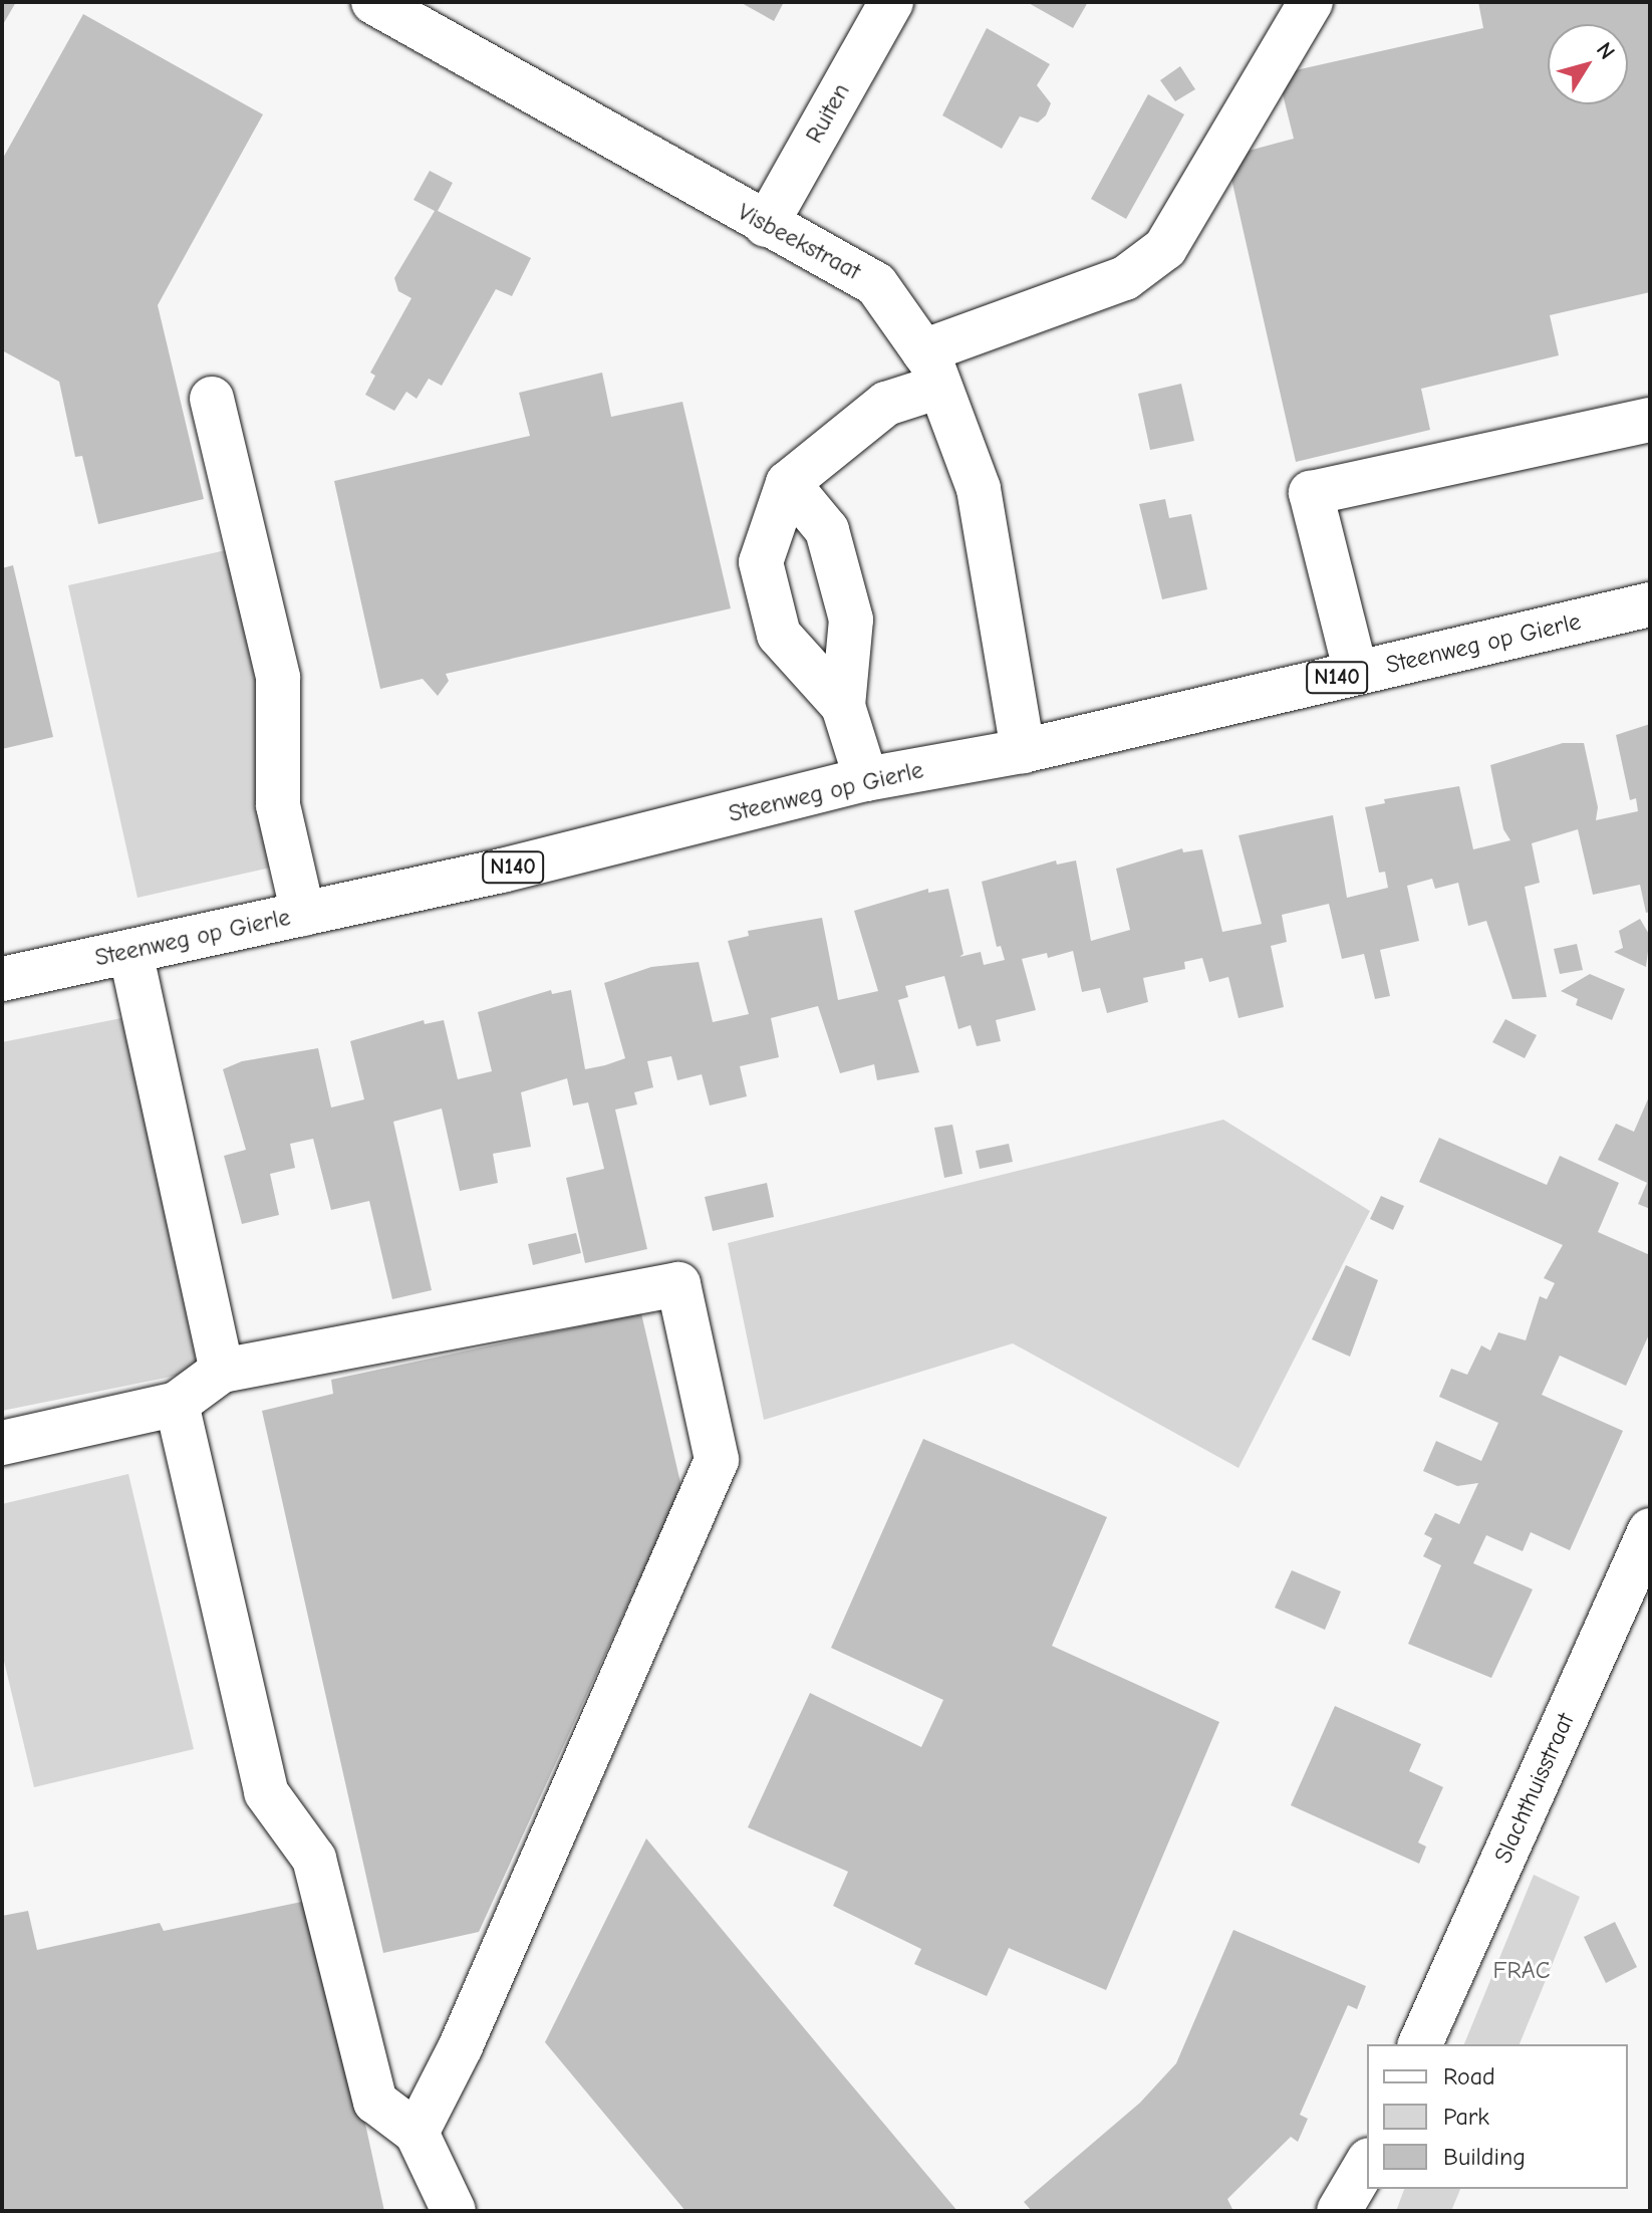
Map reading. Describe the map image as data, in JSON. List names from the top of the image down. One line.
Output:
{"streets":{"street":["Ruiten","Visbeekstraat","Steenweg op Gierle","N140","Slachthuisstraat"]},"crossings":[["Ruiten","Visbeekstraat"],["Visbeekstraat","Steenweg op Gierle"]],"parks":["FRAC"],"legend":["Road","Park","Building"],"north":"top right"}
